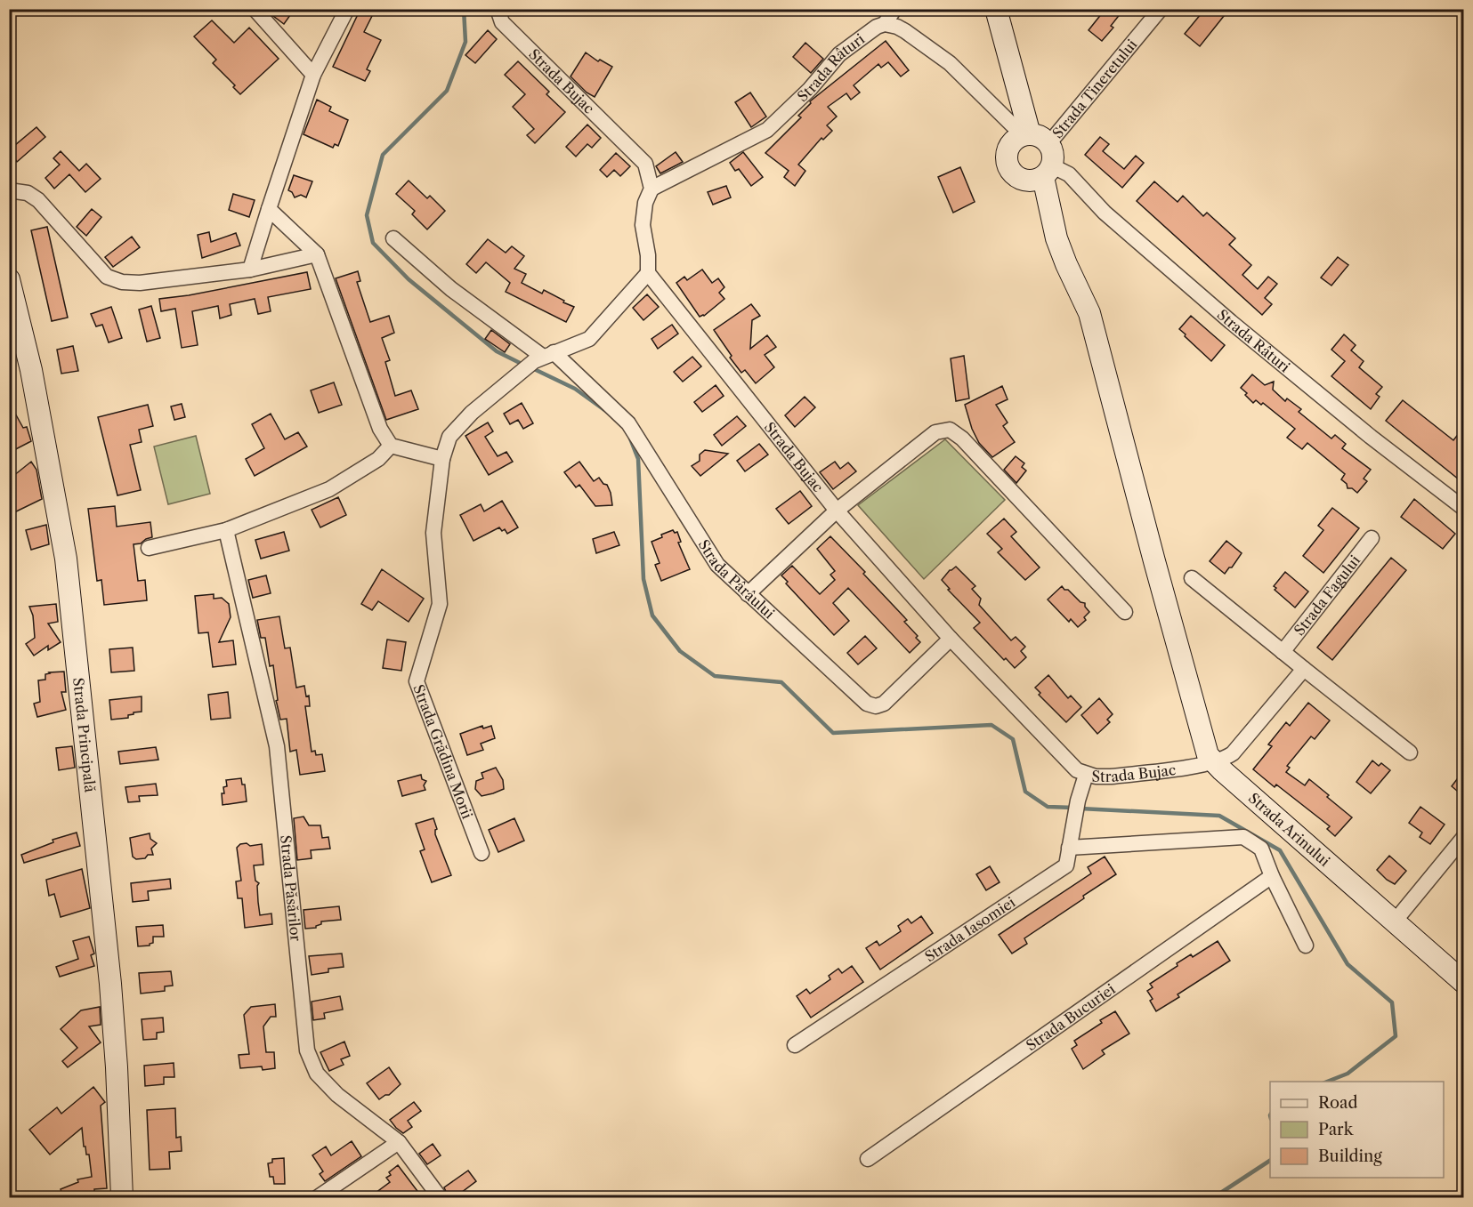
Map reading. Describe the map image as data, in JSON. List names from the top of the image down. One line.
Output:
{"streets":{"street":["Strada Râturi","Strada Bujac","Strada Tineretului","Strada Pârâului","Strada Fagului","Strada Principală","Strada Grădina Morii","Strada Arinului","Strada Păsărilor","Strada Iasomiei","Strada Bucuriei"]},"crossings":[["Strada Râturi","Strada Bujac"],["Strada Râturi","Strada Tineretului"],["Strada Bujac","Strada Pârâului"],["Strada Bujac","Strada Grădina Morii"],["Strada Bujac","Strada Arinului"],["Strada Bujac","Strada Iasomiei"],["Strada Pârâului","Strada Grădina Morii"]],"legend":["Road","Park","Building"]}
